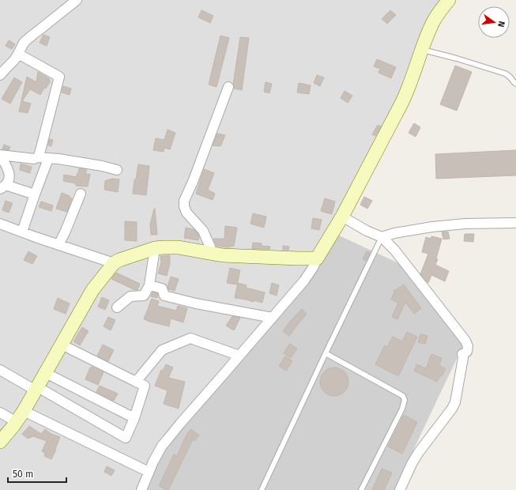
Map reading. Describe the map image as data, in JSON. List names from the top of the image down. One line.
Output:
{"scale_bar":"50 m","north":"right"}
